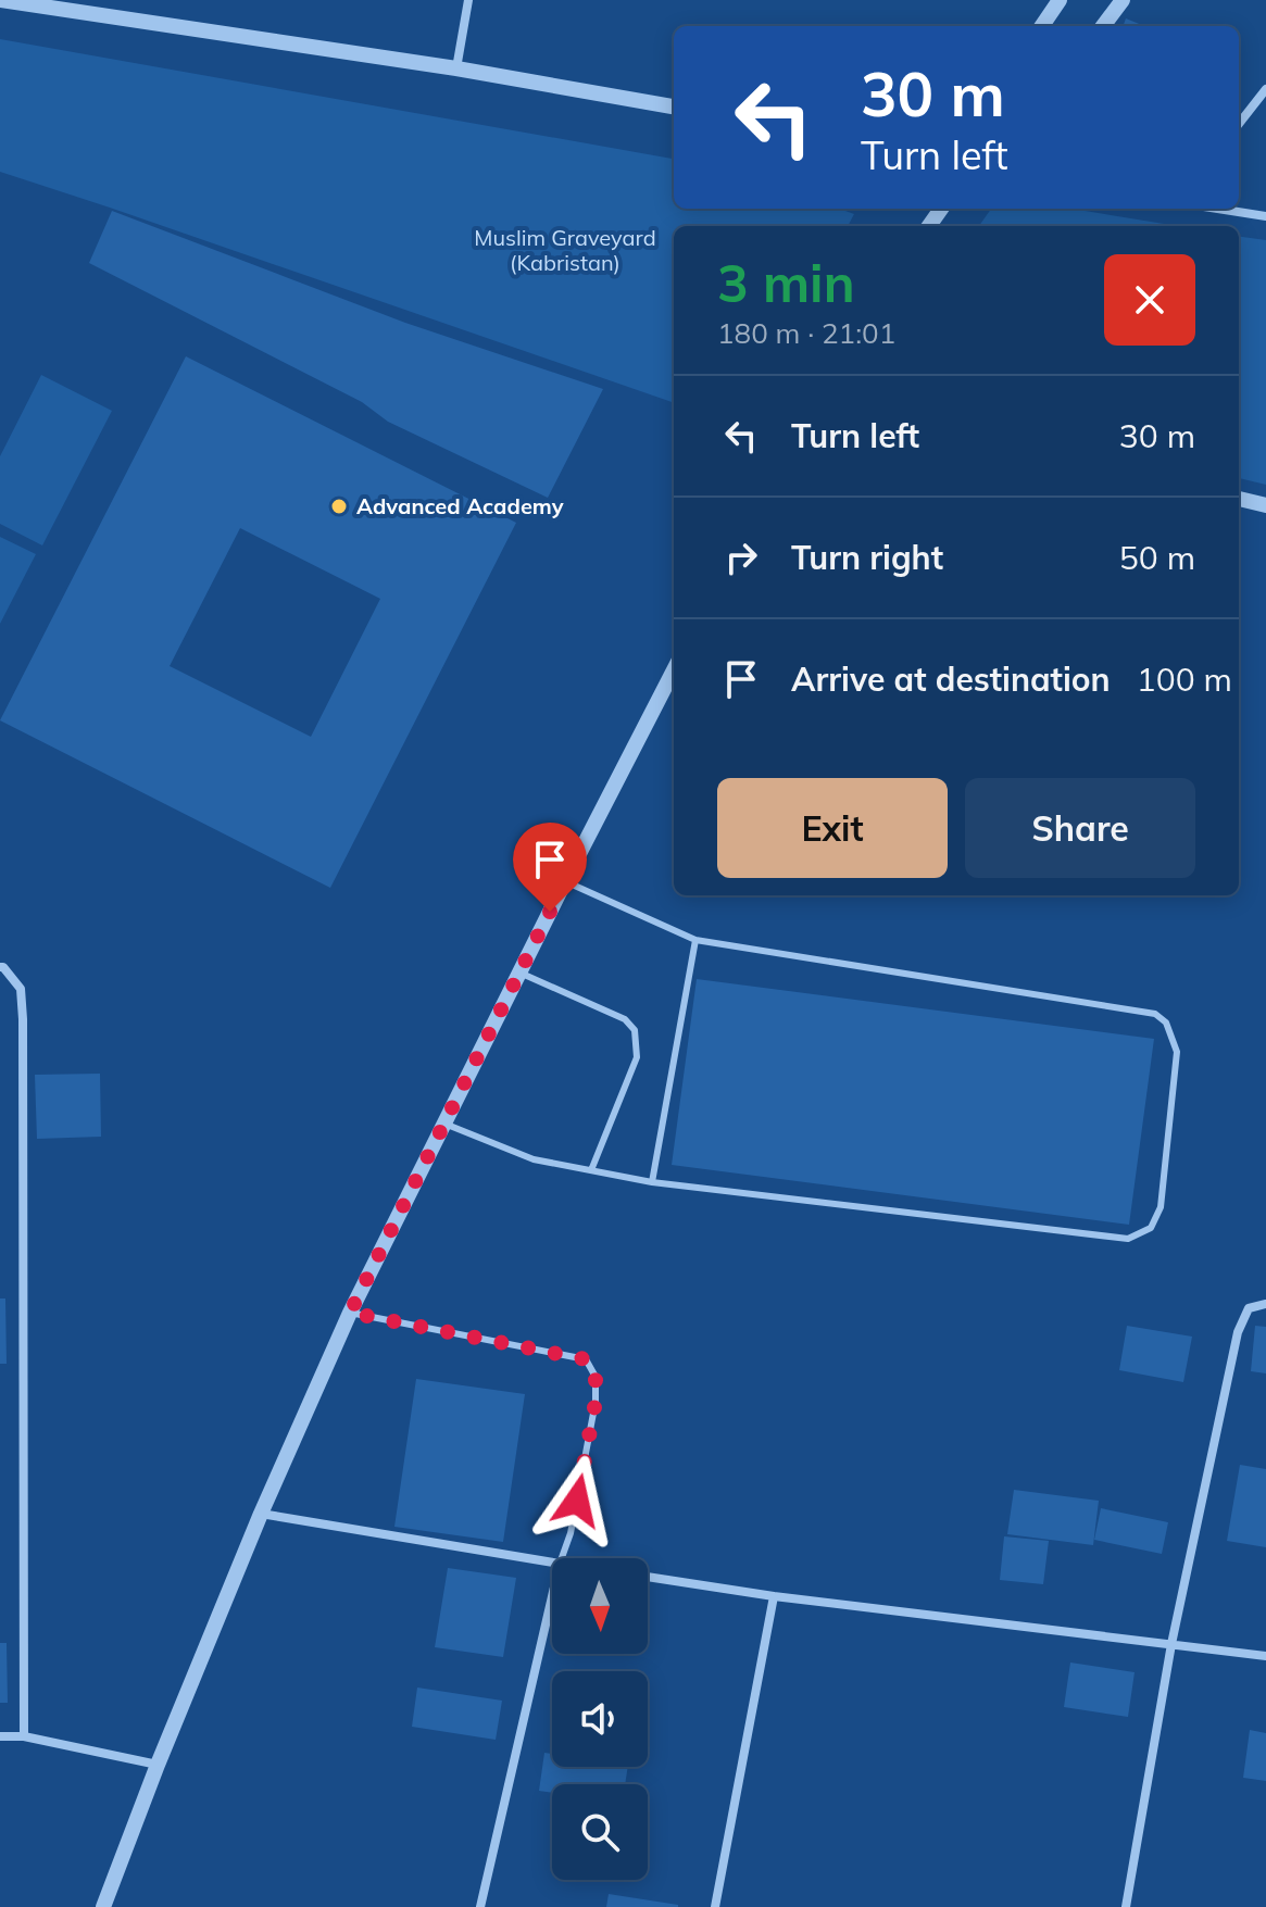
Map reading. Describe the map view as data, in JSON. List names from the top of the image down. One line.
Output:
{"parks":["Muslim Graveyard (Kabristan)"],"places":["Advanced Academy"],"north":"bottom","page":{"turn":["30 m","Turn left"],"heading":["3 min","180 m · 21:01"],"list":[{"name":"Turn left","value":"30 m"},{"name":"Turn right","value":"50 m"},{"name":"Arrive at destination","value":"100 m"}],"buttons":["Exit","Share"]}}
